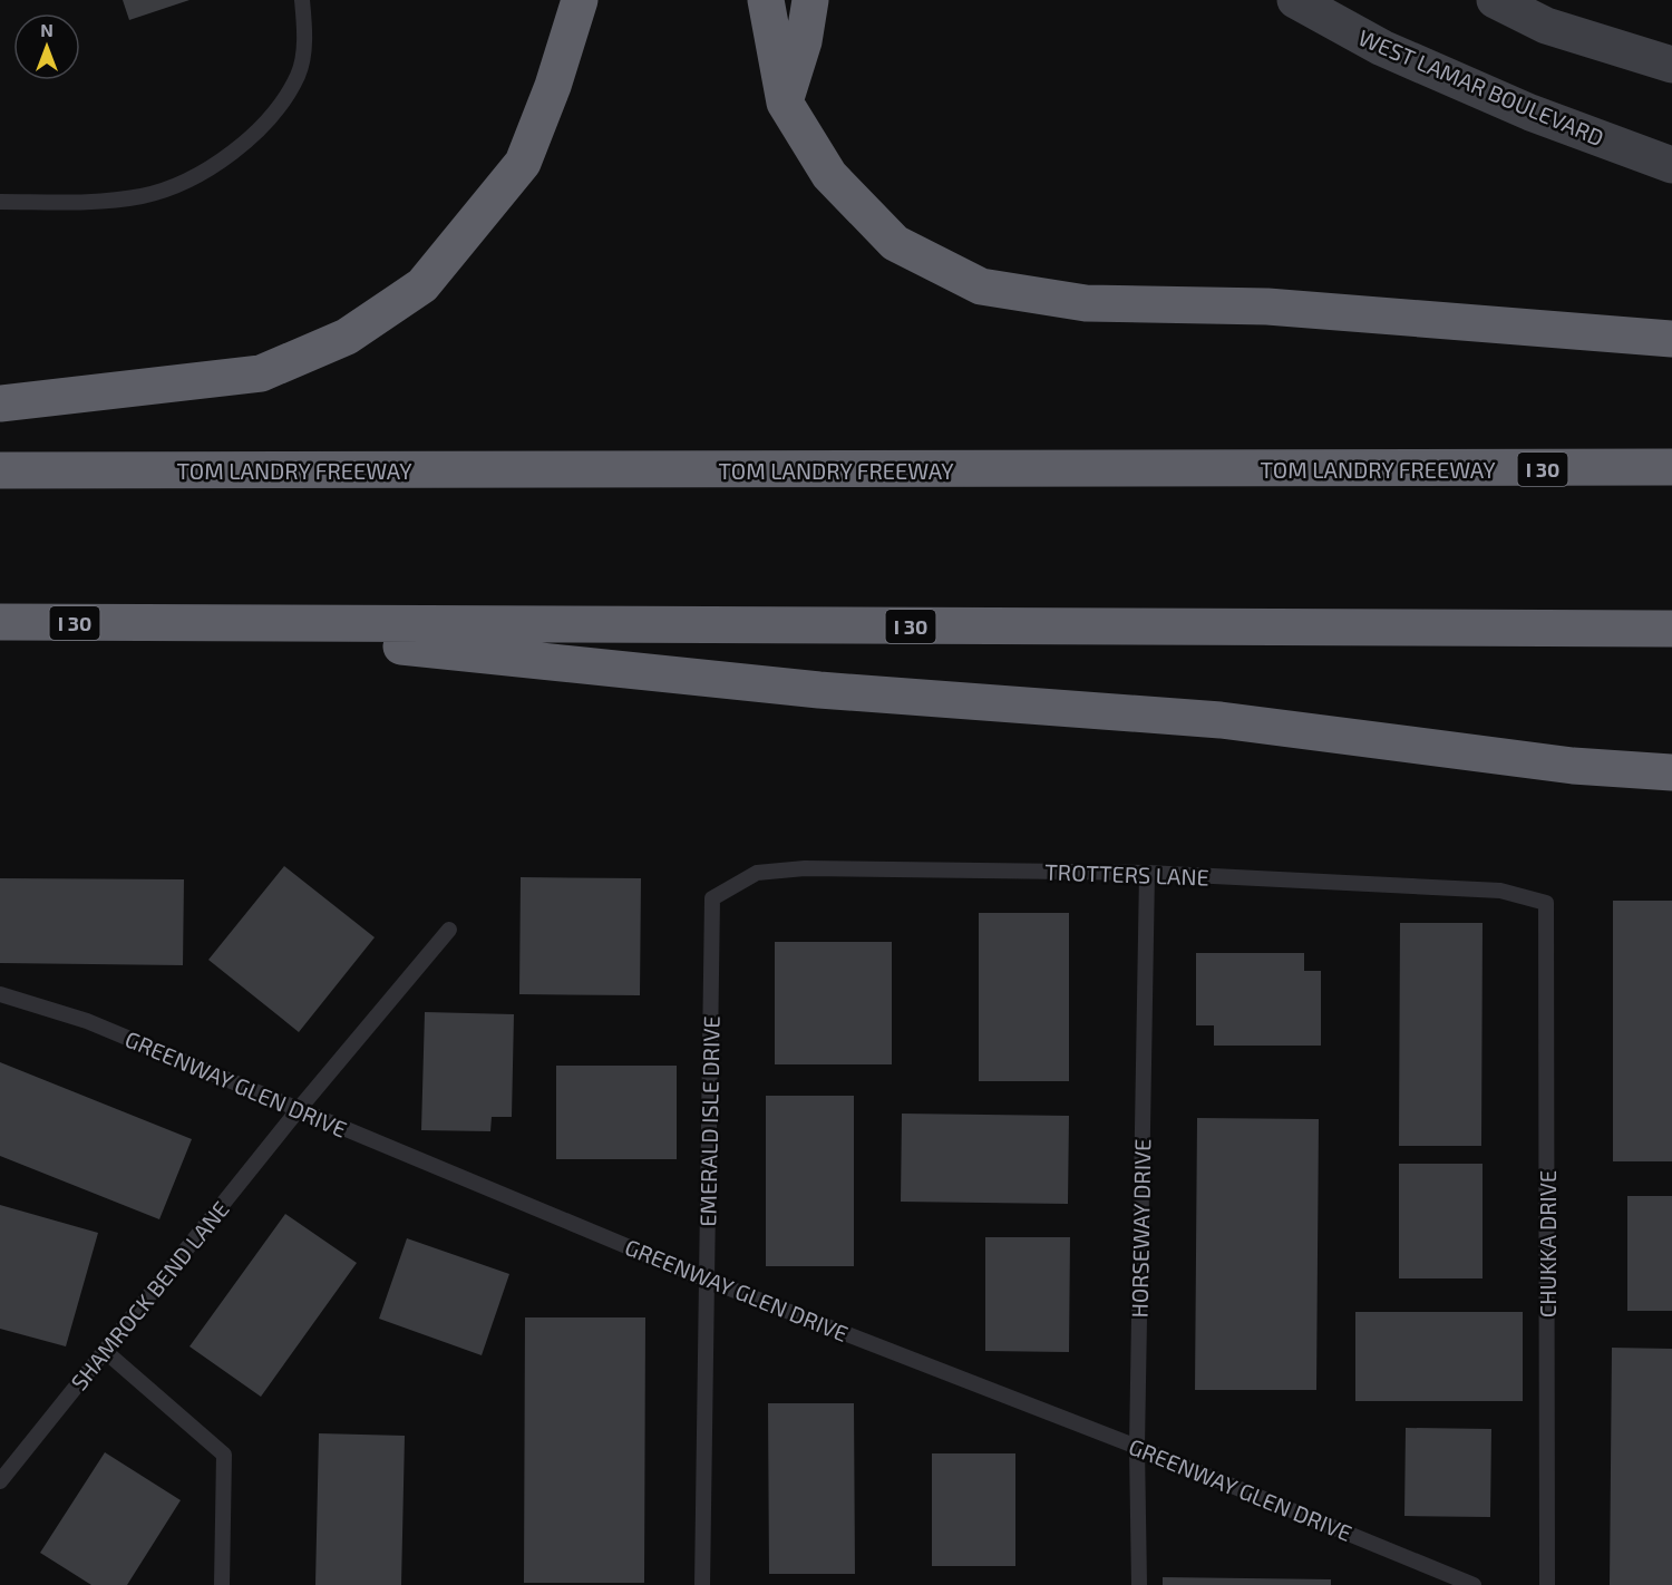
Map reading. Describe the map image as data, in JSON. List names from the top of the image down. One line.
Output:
{"streets":{"highway":["TOM LANDRY FREEWAY","I 30"],"main road":["WEST LAMAR BOULEVARD"],"lane":["TROTTERS LANE","GREENWAY GLEN DRIVE","EMERALD ISLE DRIVE","HORSEWAY DRIVE","CHUKKA DRIVE","SHAMROCK BEND LANE"]},"crossings":[["TROTTERS LANE","EMERALD ISLE DRIVE"],["TROTTERS LANE","HORSEWAY DRIVE"],["TROTTERS LANE","CHUKKA DRIVE"],["GREENWAY GLEN DRIVE","EMERALD ISLE DRIVE"],["GREENWAY GLEN DRIVE","HORSEWAY DRIVE"],["GREENWAY GLEN DRIVE","SHAMROCK BEND LANE"]],"north":"top"}
